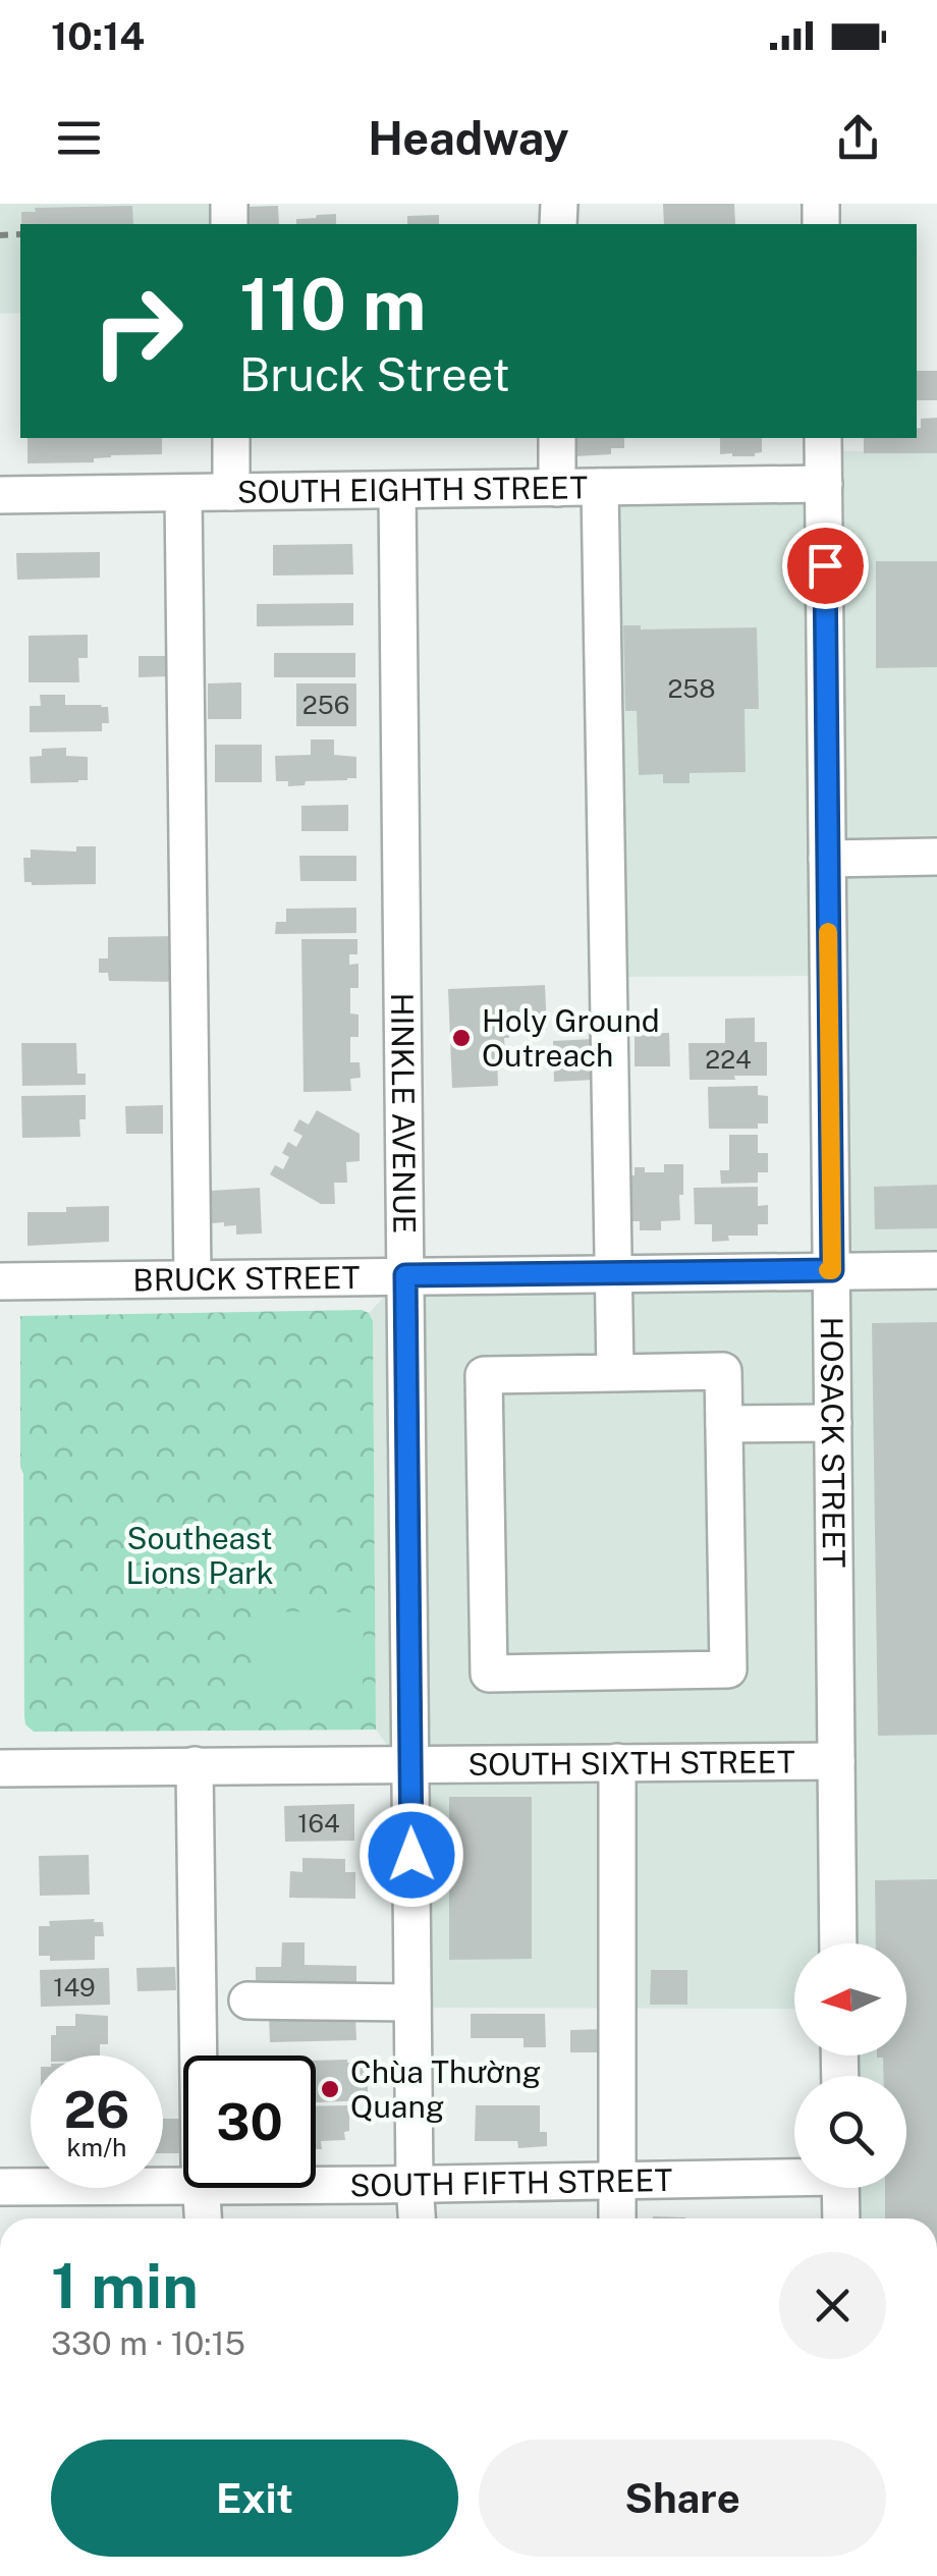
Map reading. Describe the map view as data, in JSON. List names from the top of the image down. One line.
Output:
{"streets":{"street":["SOUTH EIGHTH STREET","HINKLE AVENUE","BRUCK STREET","HOSACK STREET","SOUTH SIXTH STREET","SOUTH FIFTH STREET"]},"crossings":[["SOUTH EIGHTH STREET","HINKLE AVENUE"],["SOUTH EIGHTH STREET","HOSACK STREET"],["HINKLE AVENUE","BRUCK STREET"],["HINKLE AVENUE","SOUTH SIXTH STREET"],["HINKLE AVENUE","SOUTH FIFTH STREET"],["BRUCK STREET","HOSACK STREET"],["HOSACK STREET","SOUTH SIXTH STREET"]],"parks":["Southeast Lions Park"],"places":["Holy Ground Outreach","Chùa Thường Quang"],"house_numbers":["258","256","224","164","149"],"north":"left","page":{"status":"10:14","header":"Headway","turn":["110 m","Bruck Street"],"speed":"26 km/h","limit":"30","heading":["1 min","330 m · 10:15"],"buttons":["Exit","Share"]}}
